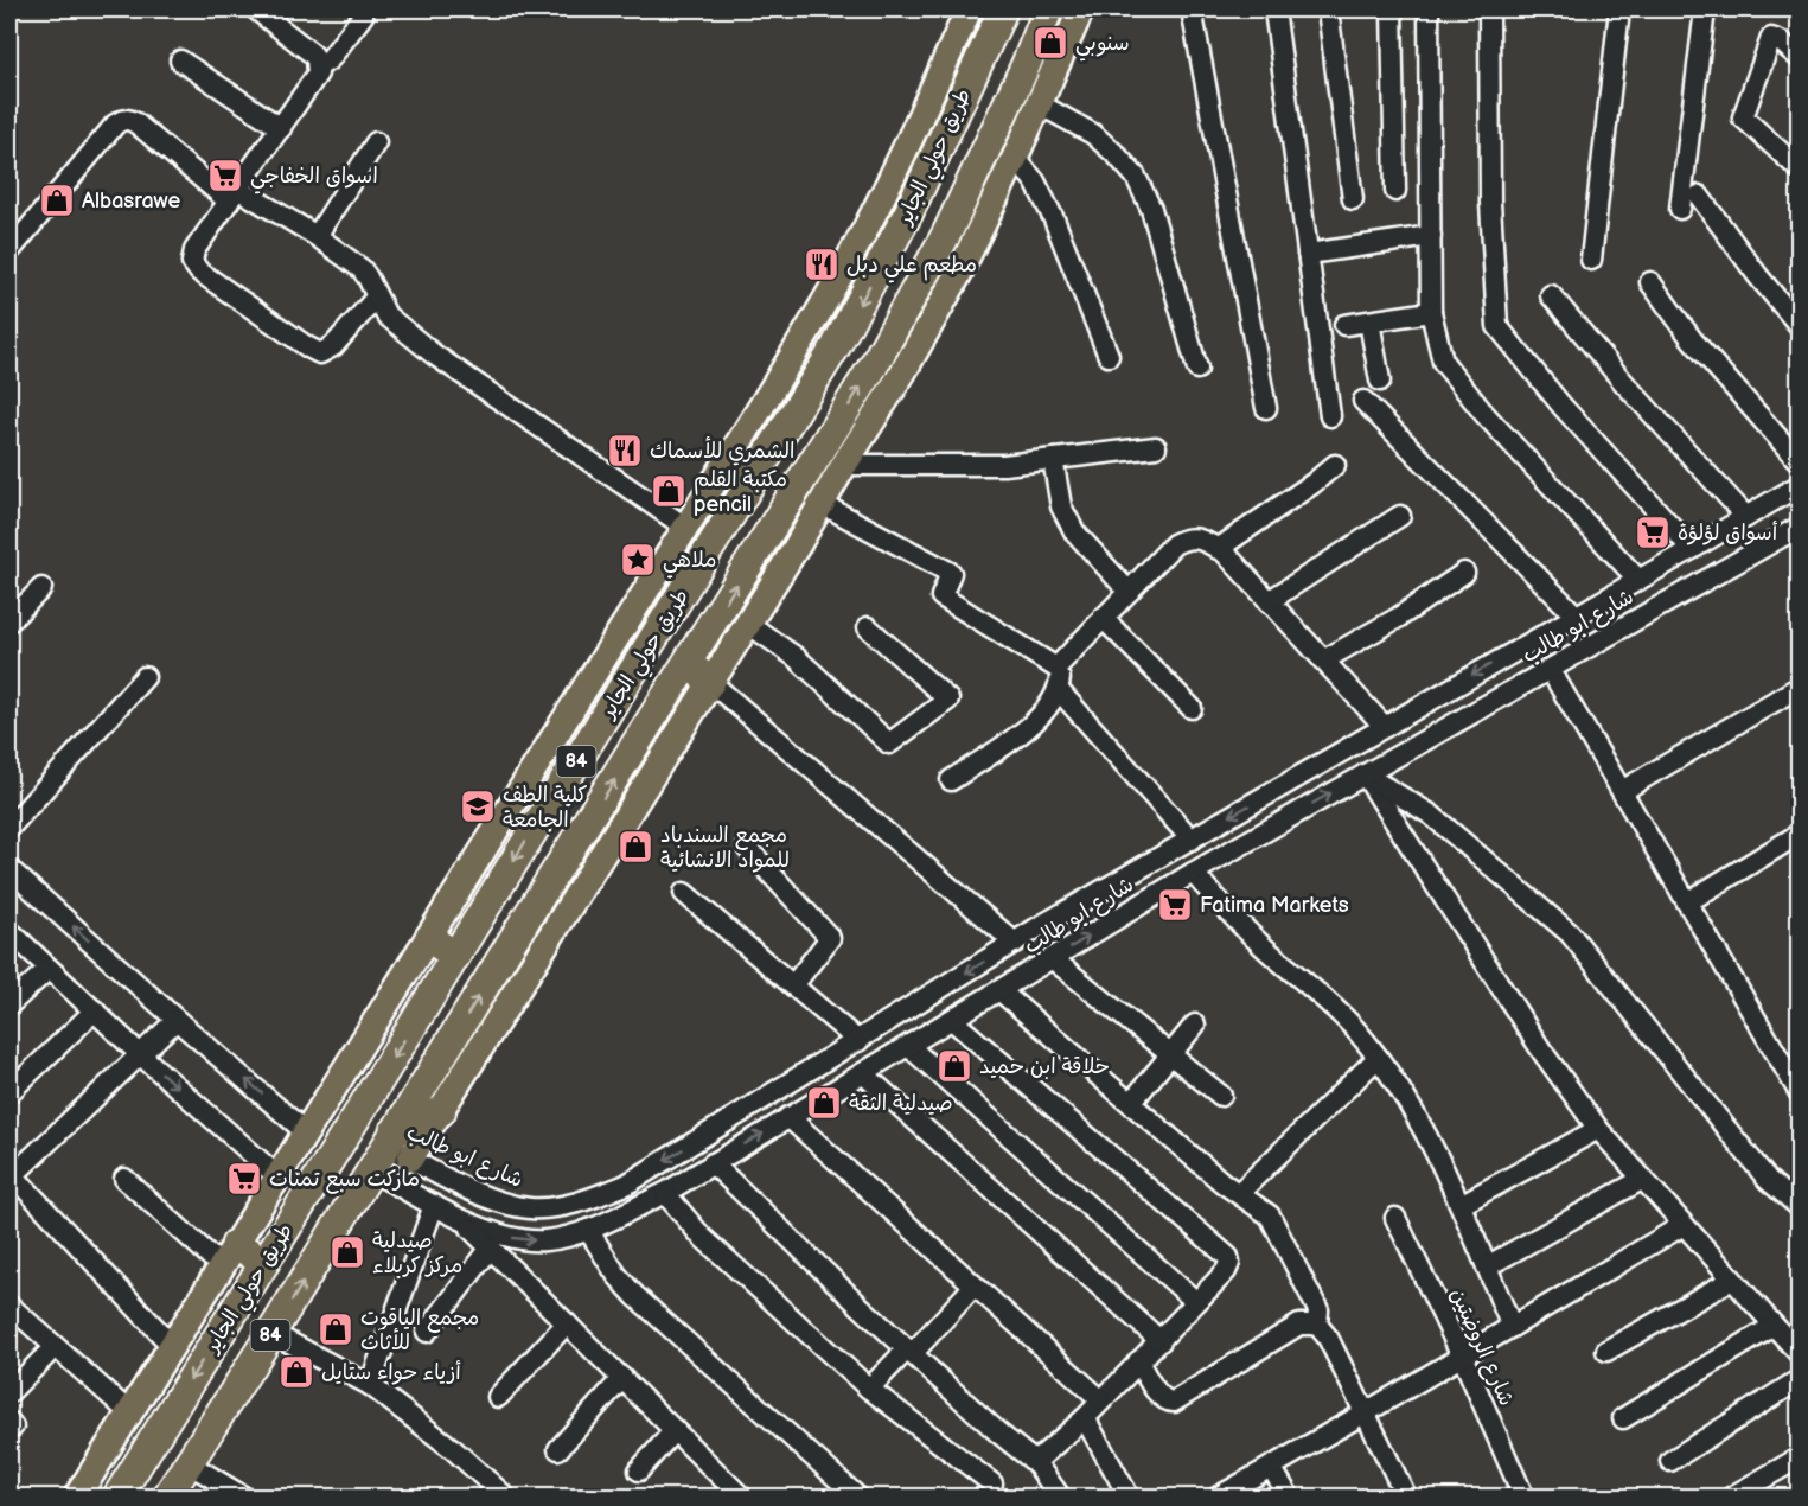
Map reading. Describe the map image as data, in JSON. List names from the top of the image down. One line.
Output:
{"streets":{"highway":["طريق حولي الجاير","84"],"street":["شارع ابو طالب","شارع الروضتين"]},"crossings":[["طريق حولي الجاير","شارع ابو طالب"]],"places":{"shop":["سنوبي","Albasrawe","مكتبة القلم pencil","مجمع السندباد للمواد الانشائية","حلاقة ابن حميد","صيدلية الثقة","صيدلية مركز كربلاء","مجمع الياقوت للأثاث","أزياء حواء ستايل"],"supermarket":["اسواق الخفاجي","أسواق لؤلؤة","Fatima Markets","ماركت سبع تمنات"],"restaurant":["مطعم علي دبل","الشمري للأسماك"],"place":["ملاهي"],"school or university":["كلية الطف الجامعة"]}}
